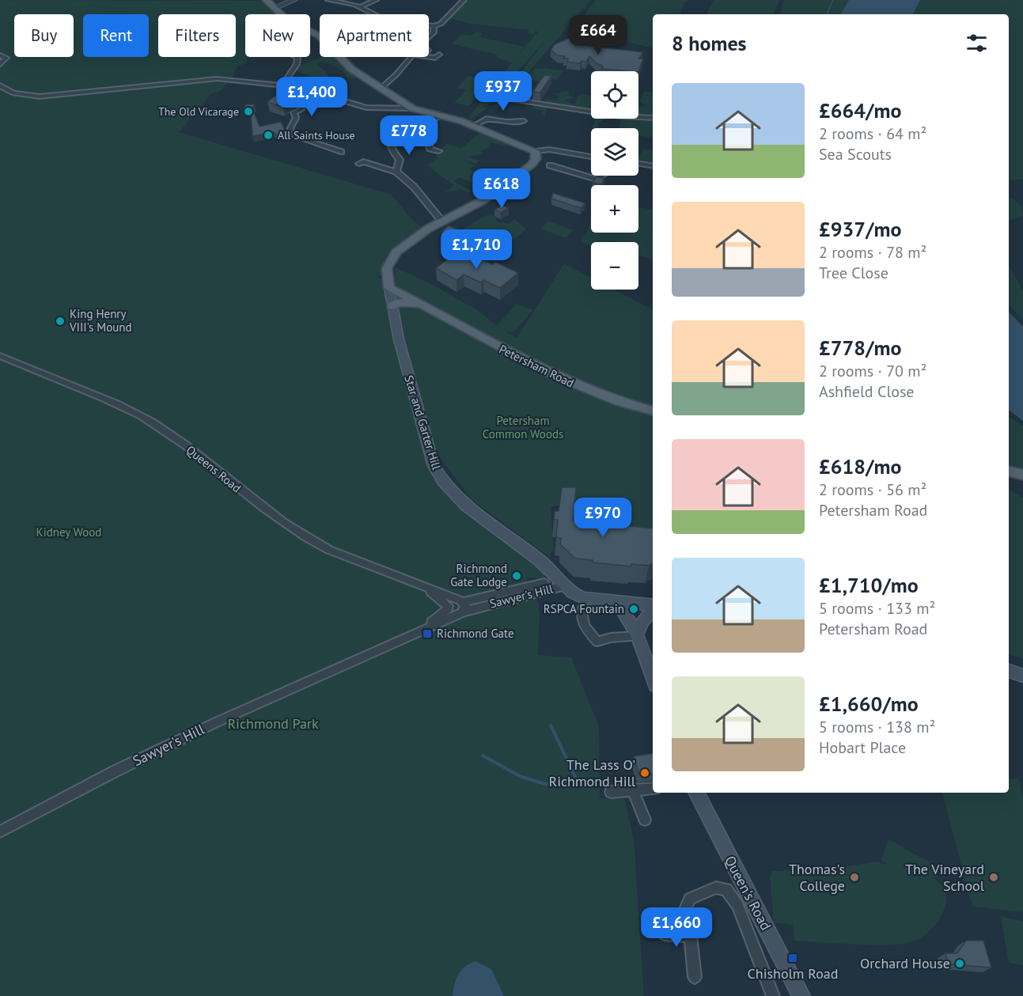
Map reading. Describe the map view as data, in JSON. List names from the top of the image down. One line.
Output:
{"streets":{"main road":["Petersham Road","Star and Garter Hill","Queen's Road"],"street":["Queens Road","Sawyer's Hill"]},"crossings":[["Petersham Road","Star and Garter Hill"],["Star and Garter Hill","Sawyer's Hill"],["Queens Road","Sawyer's Hill"]],"parks":["Petersham Common Woods","Kidney Wood","Richmond Park"],"places":{"other":["The Old Vicarage","All Saints House","King Henry VIII's Mound","Richmond Gate Lodge","RSPCA Fountain","The Lass O' Richmond Hill","Thomas's College","The Vineyard School","Orchard House"],"transit":["Richmond Gate","Chisholm Road"]},"page":{"chip":["Buy","Rent","Filters","New","Apartment"],"heading":"8 homes","price":["£664","£937","£1,400","£778","£618","£1,710","£970","£1,660"],"map_buttons":["+","−"],"list":[{"name":"£664/mo","note":"2 rooms · 64 m² · Sea Scouts"},{"name":"£937/mo","note":"2 rooms · 78 m² · Tree Close"},{"name":"£778/mo","note":"2 rooms · 70 m² · Ashfield Close"},{"name":"£618/mo","note":"2 rooms · 56 m² · Petersham Road"},{"name":"£1,710/mo","note":"5 rooms · 133 m² · Petersham Road"},{"name":"£1,660/mo","note":"5 rooms · 138 m² · Hobart Place"}]}}
